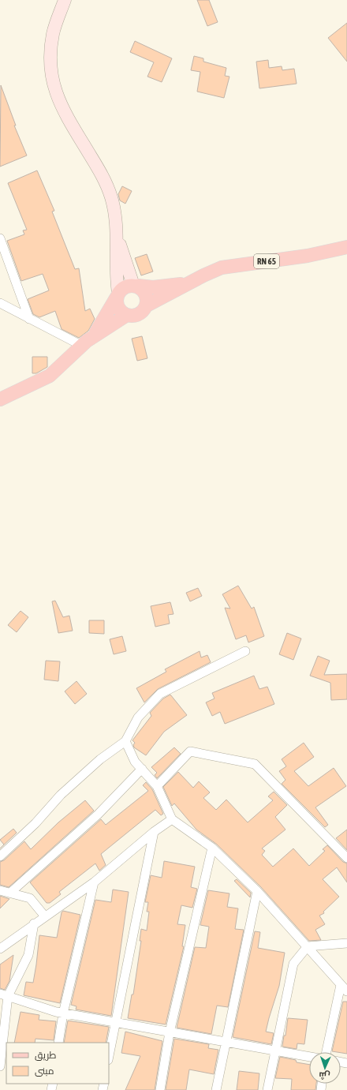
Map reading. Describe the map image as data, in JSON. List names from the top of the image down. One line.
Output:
{"streets":{"main road":["RN 65"]},"legend":["طريق","مبنى"],"north":"bottom"}
